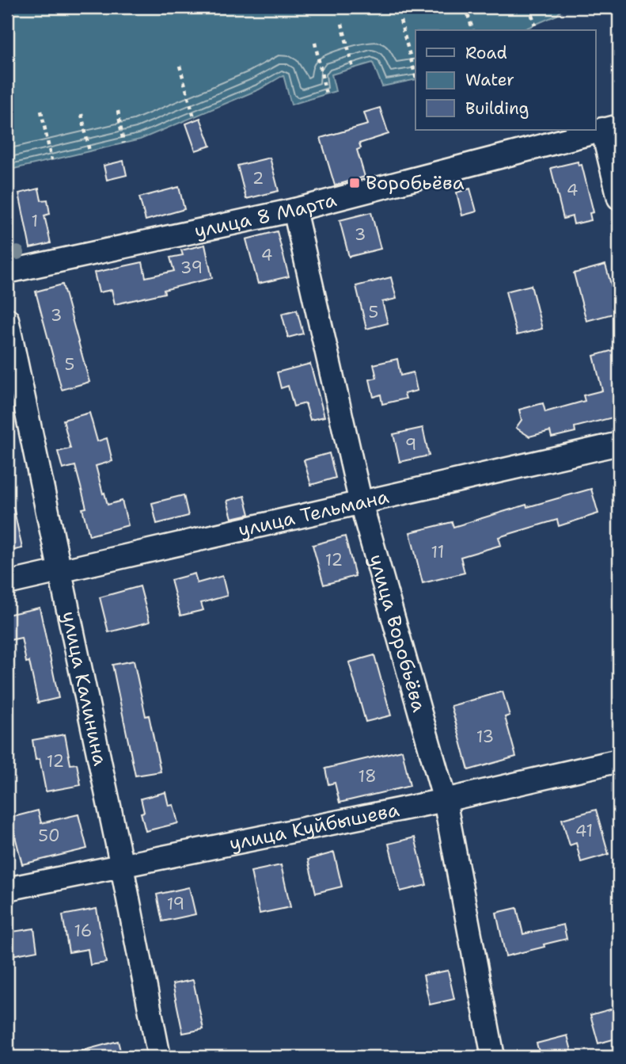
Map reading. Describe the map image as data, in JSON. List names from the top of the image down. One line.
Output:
{"streets":{"street":["улица 8 Марта","улица Тельмана","улица Воробьёва","улица Калинина","улица Куйбышева"]},"crossings":[["улица 8 Марта","улица Воробьёва"],["улица Тельмана","улица Воробьёва"],["улица Тельмана","улица Калинина"],["улица Воробьёва","улица Куйбышева"],["улица Калинина","улица Куйбышева"]],"places":{"transit":["Воробьёва"]},"house_numbers":["2","4","1","3","4","39","5","3","5","9","11","12","13","12","18","41","50","19","16"],"legend":["Road","Water","Building"]}
